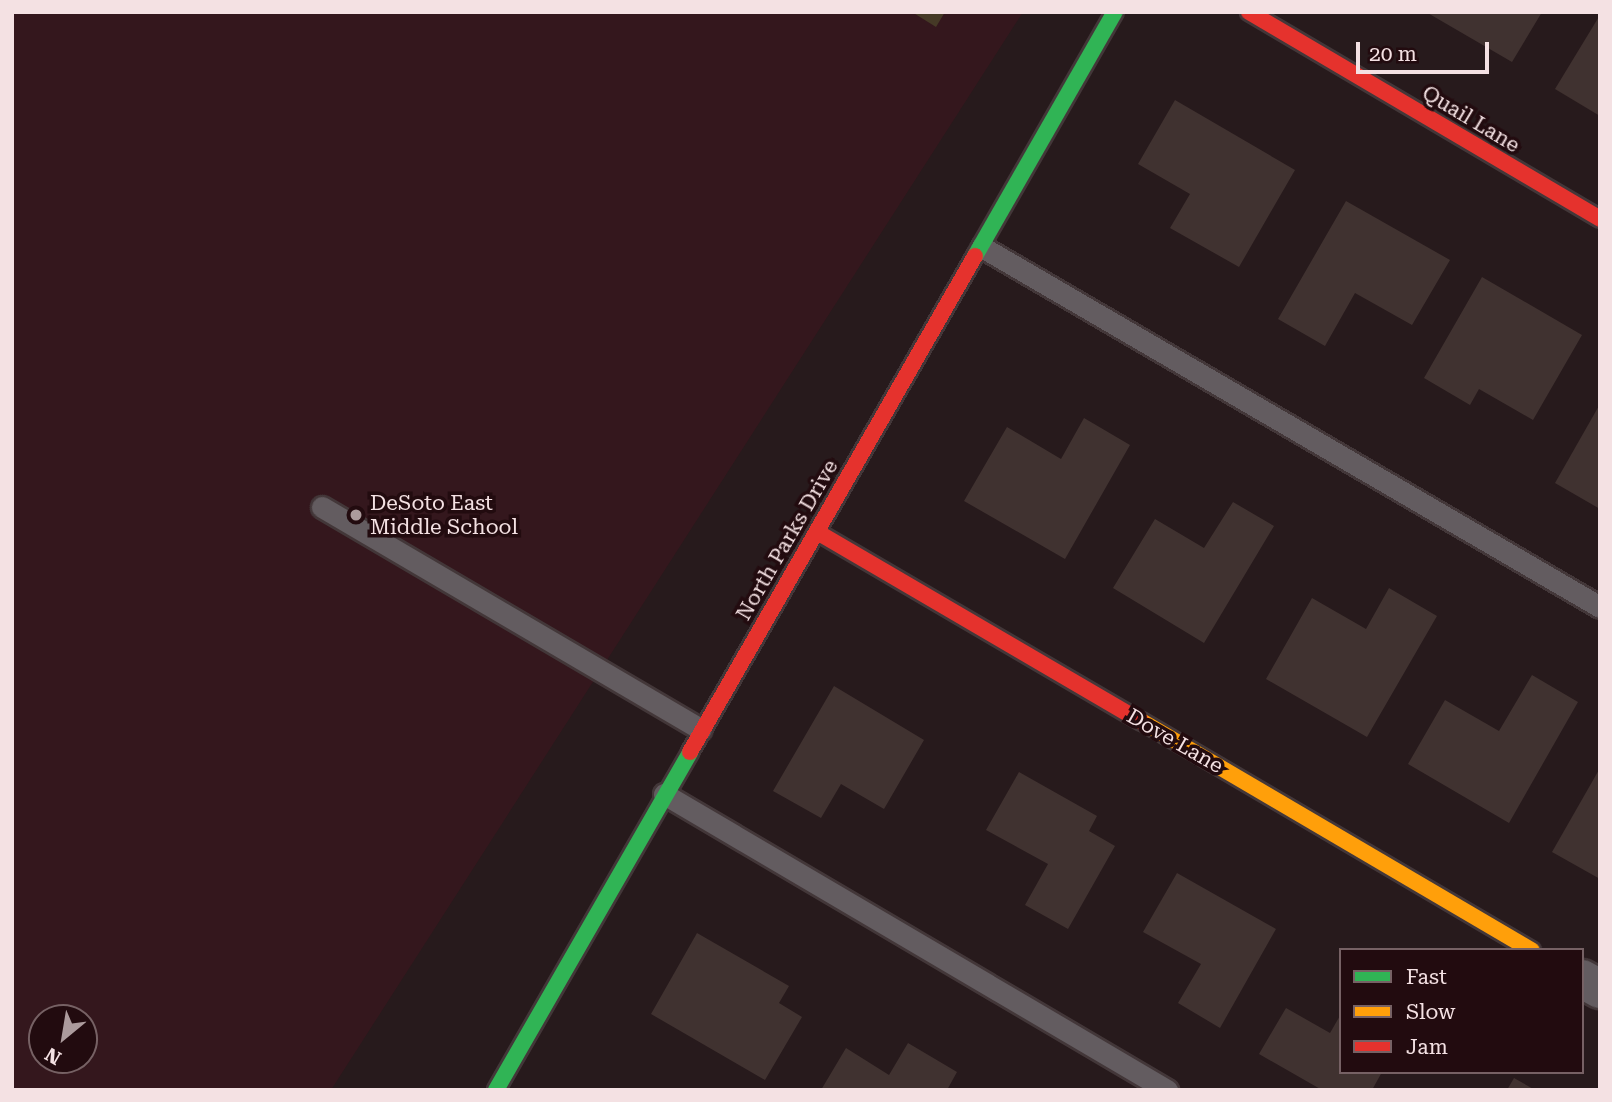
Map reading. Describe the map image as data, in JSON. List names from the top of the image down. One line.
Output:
{"streets":{"street":["Quail Lane","North Parks Drive","Dove Lane"]},"crossings":[["North Parks Drive","Dove Lane"]],"places":["DeSoto East Middle School"],"legend":["Fast","Slow","Jam"],"scale_bar":"20 m","north":"bottom left"}
